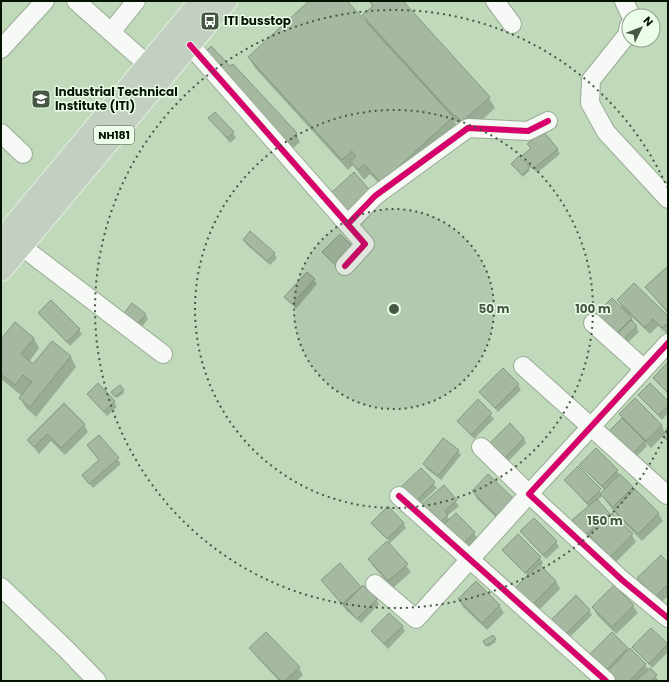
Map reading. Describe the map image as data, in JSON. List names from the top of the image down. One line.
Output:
{"streets":{"highway":["NH181"]},"places":{"bus stop":["ITI busstop"],"school or university":["Industrial Technical Institute (ITI)"]},"north":"top right","rings":["50 m","100 m","150 m"]}
